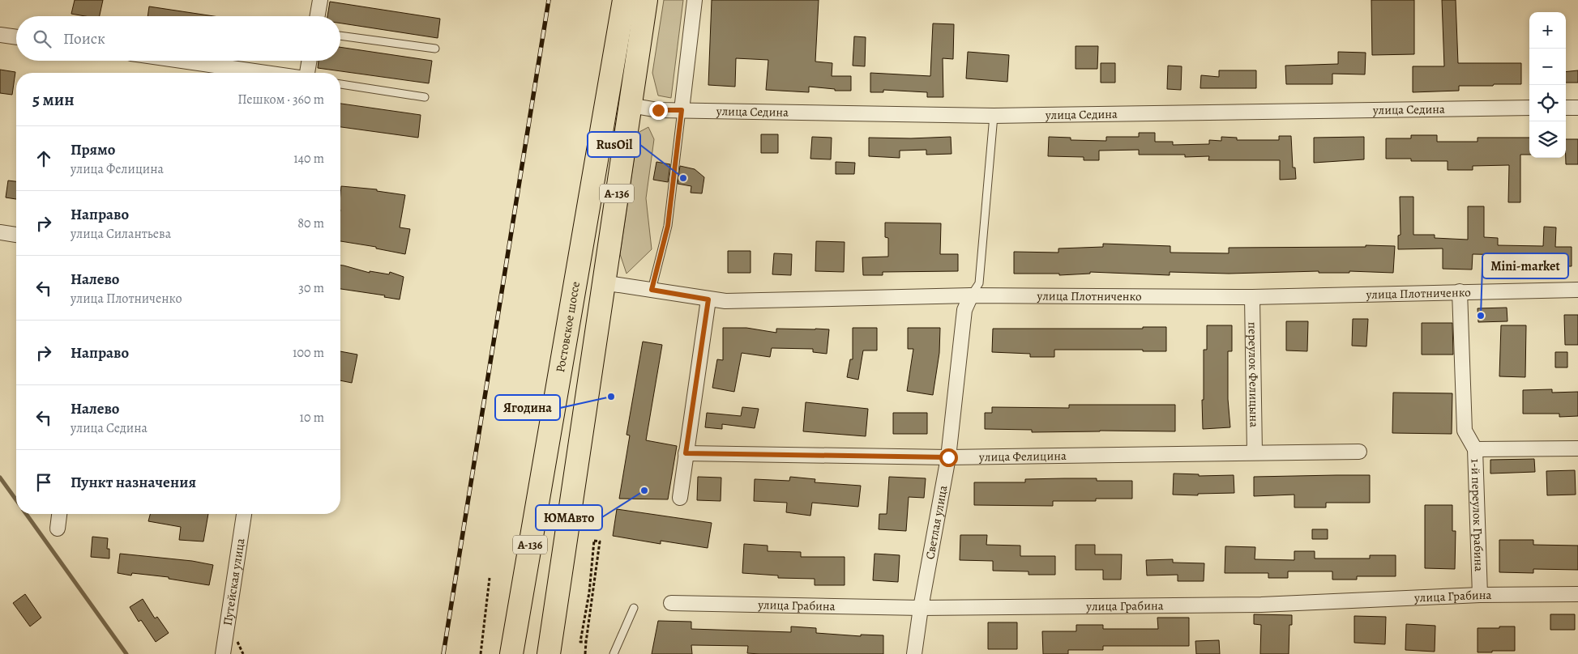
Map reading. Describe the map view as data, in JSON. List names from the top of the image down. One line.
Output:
{"streets":{"highway":["А-136","Ростовское шоссе"],"street":["улица Седина","улица Плотниченко","переулок Фелицына","улица Фелицина","1-й переулок Грабина","Светлая улица","Путейская улица","улица Грабина"]},"crossings":[["улица Седина","А-136"],["А-136","улица Плотниченко"],["улица Плотниченко","переулок Фелицына"],["улица Плотниченко","1-й переулок Грабина"],["улица Плотниченко","Светлая улица"],["переулок Фелицына","улица Фелицина"],["улица Фелицина","Светлая улица"],["1-й переулок Грабина","улица Грабина"],["Светлая улица","улица Грабина"]],"places":["RusOil","Mini-market","Ягодина","ЮМАвто"],"page":{"map_buttons":["+","−"],"search":"Поиск","heading":["5 мин","Пешком · 360 m"],"list":[["Прямо","улица Фелицина","140 m"],["Направо","улица Силантьева","80 m"],["Налево","улица Плотниченко","30 m"],["Направо","100 m"],["Налево","улица Седина","10 m"],"Пункт назначения"]}}
